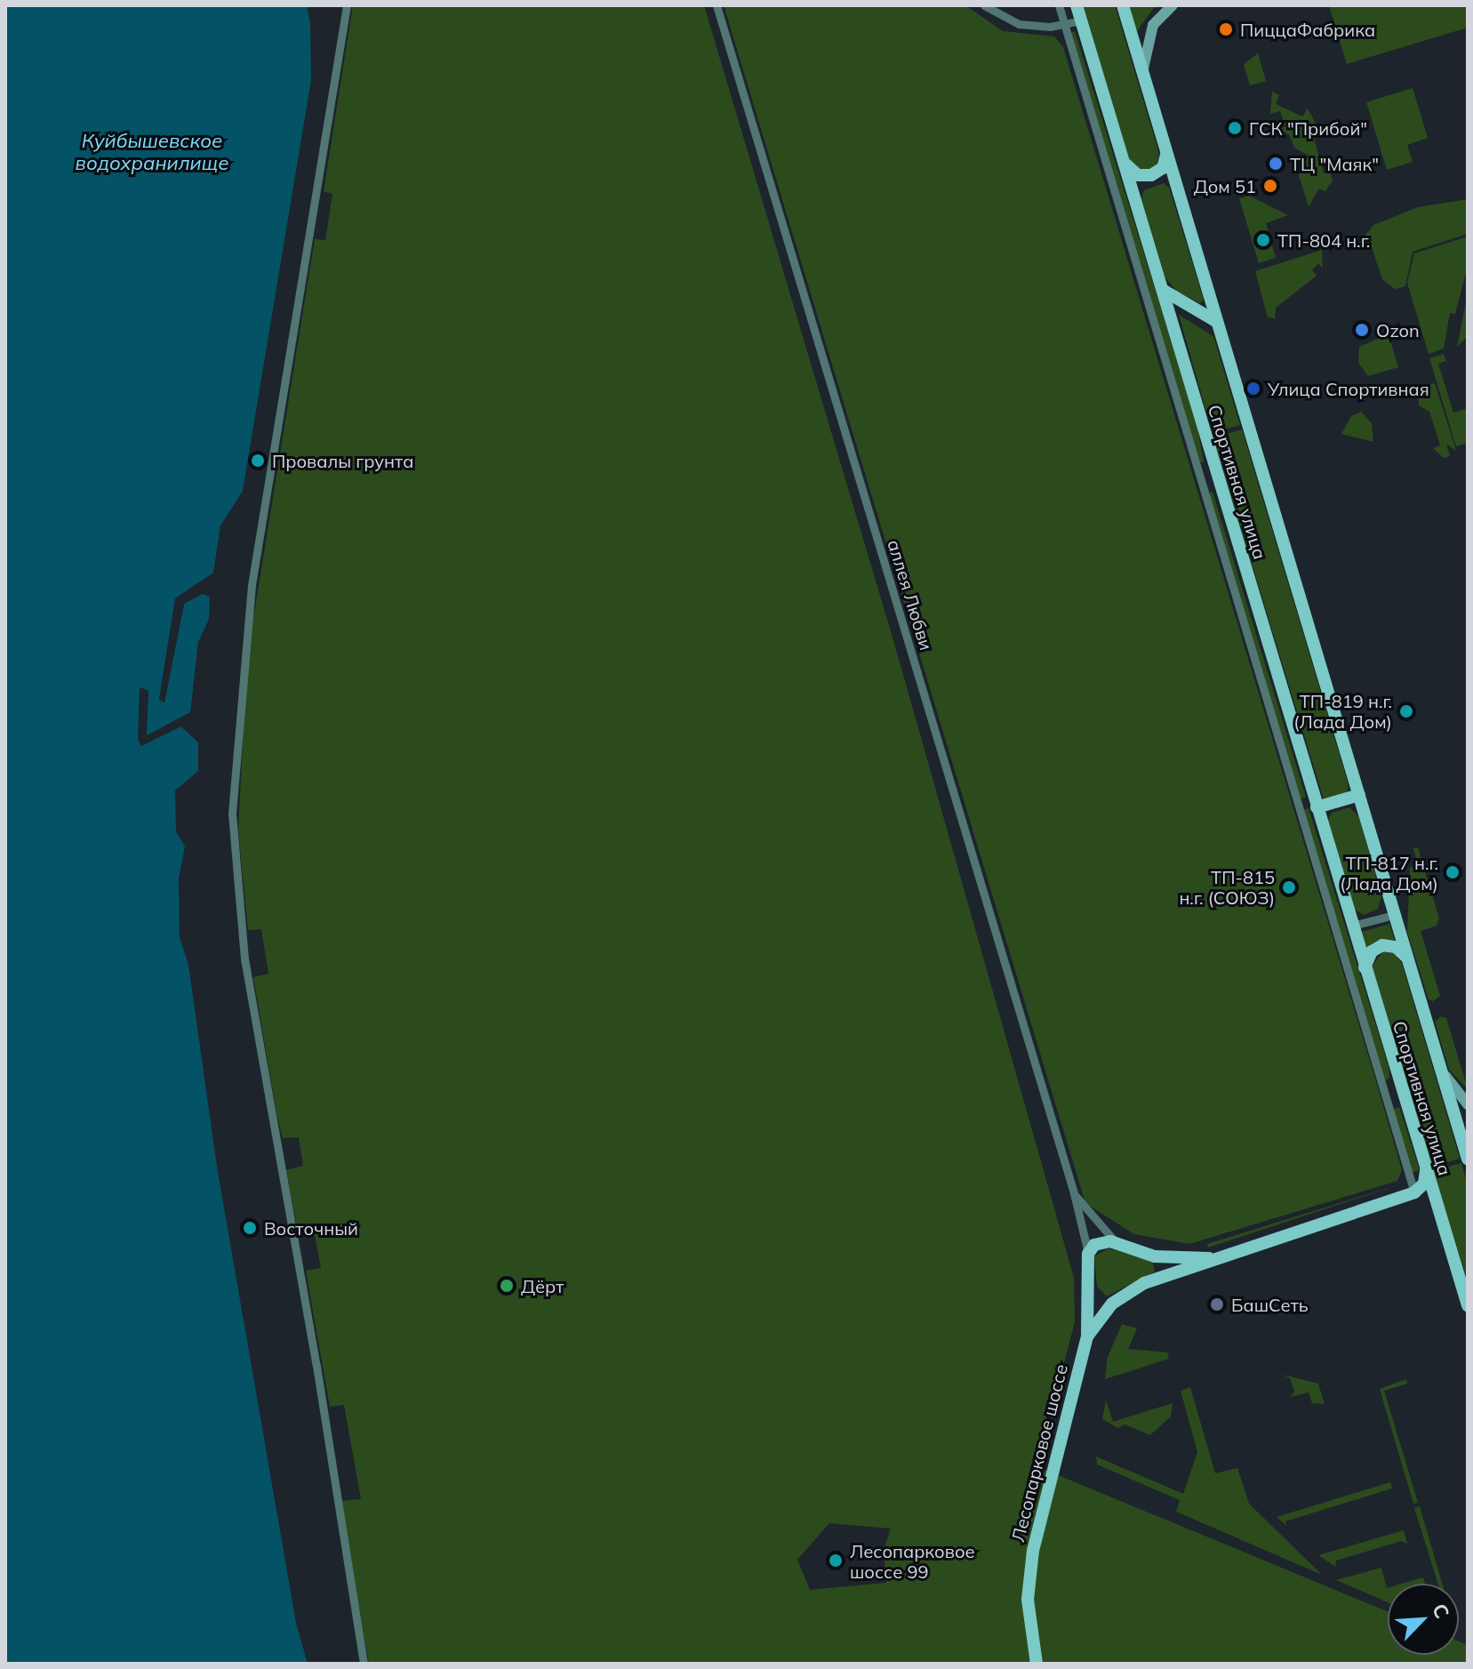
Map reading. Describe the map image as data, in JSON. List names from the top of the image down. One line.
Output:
{"streets":{"main road":["Спортивная улица","Лесопарковое шоссе"],"street":["аллея Любви"]},"crossings":[["аллея Любви","Лесопарковое шоссе"]],"water":["Куйбышевское водохранилище"],"places":["ПиццаФабрика","ГСК \"Прибой\"","ТЦ \"Маяк\"","Дом 51","ТП-804 н.г.","Ozon","Улица Спортивная","Провалы грунта","ТП-819 н.г. (Лада Дом)","ТП-817 н.г. (Лада Дом)","ТП-815 н.г. (СОЮЗ)","Восточный","Дёрт","БашСеть","Лесопарковое шоссе 99"],"north":"top right"}
